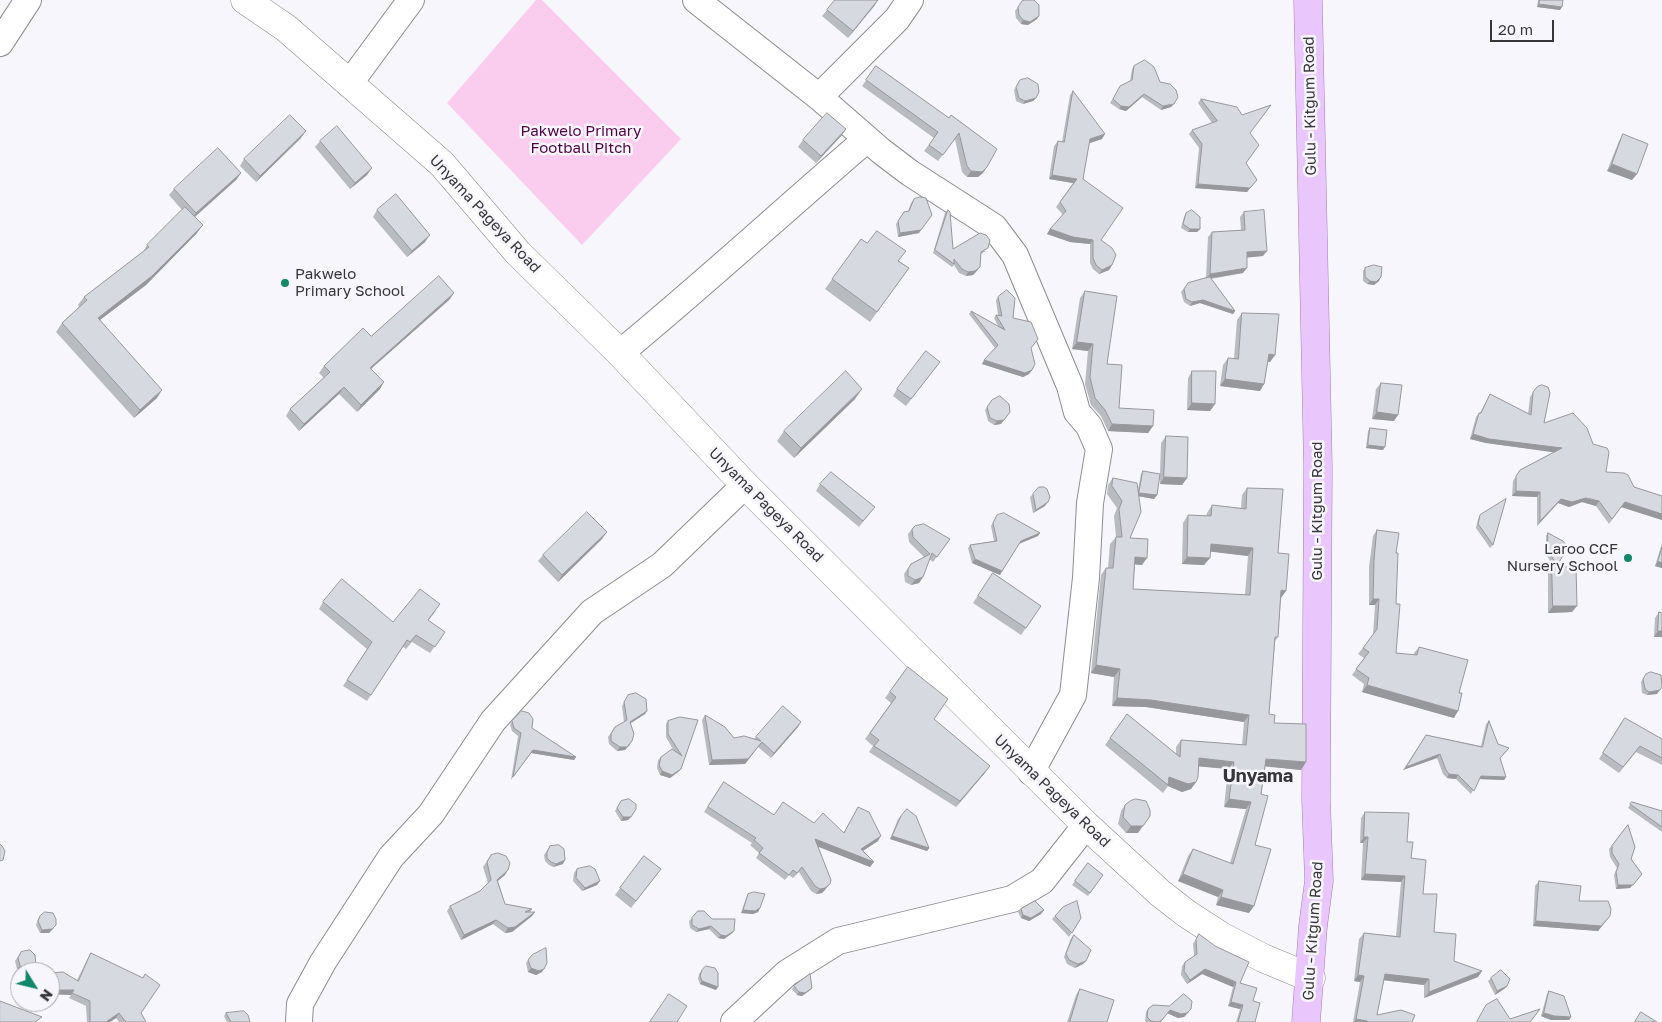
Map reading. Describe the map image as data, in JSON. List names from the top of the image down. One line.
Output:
{"streets":{"main road":["Gulu - Kitgum Road"],"street":["Unyama Pageya Road"]},"crossings":[["Gulu - Kitgum Road","Unyama Pageya Road"]],"districts":["Unyama"],"parks":["Pakwelo Primary Football Pitch"],"places":["Pakwelo Primary School","Laroo CCF Nursery School"],"scale_bar":"20 m","north":"bottom right"}
